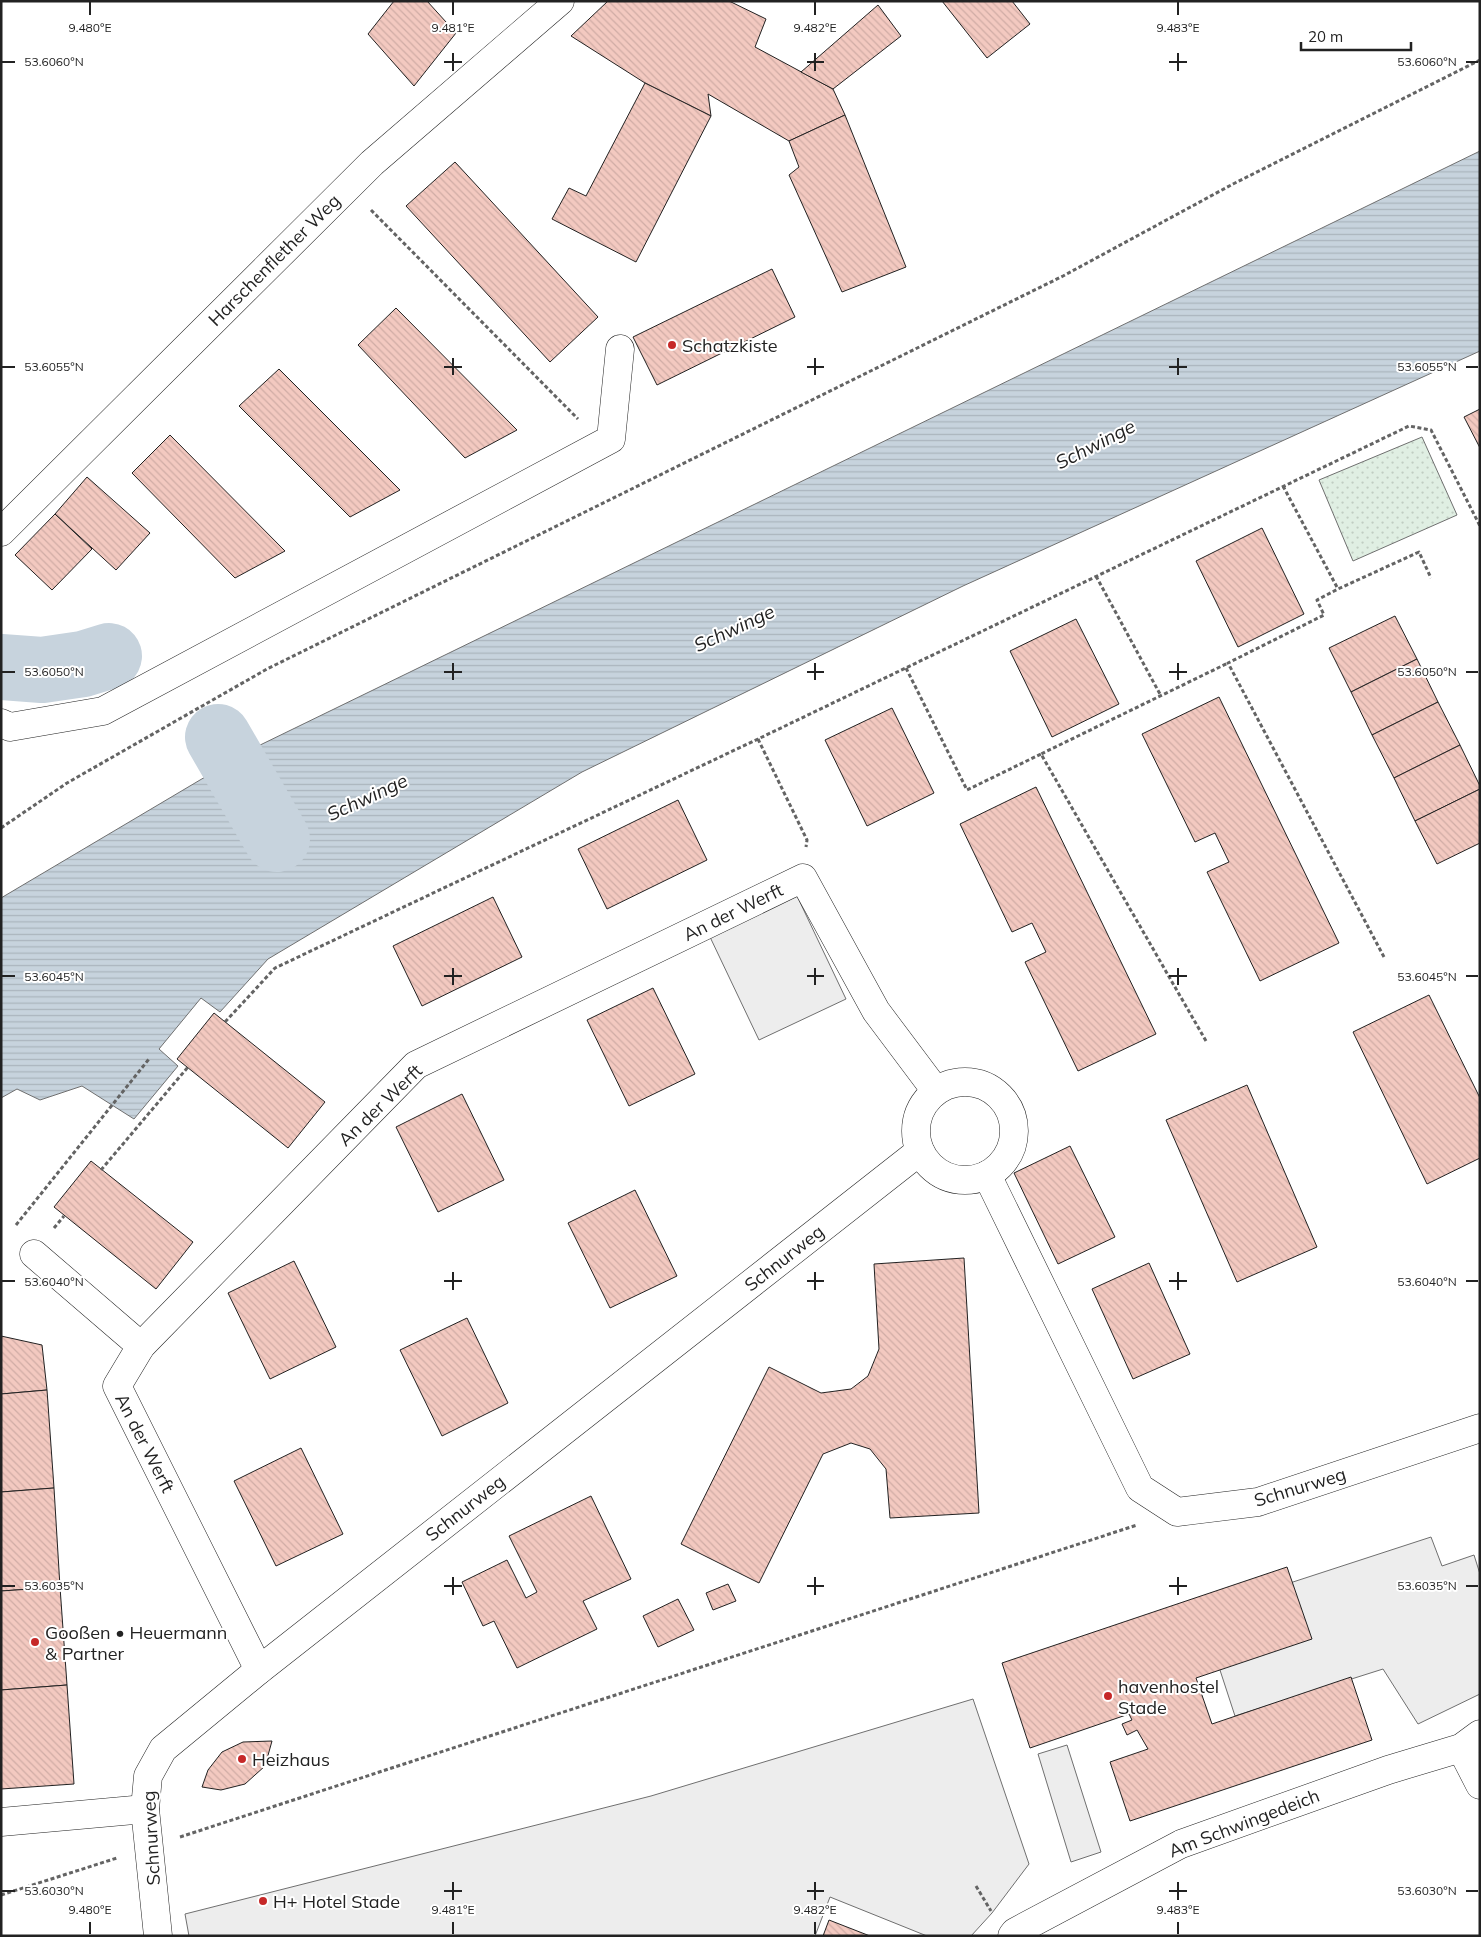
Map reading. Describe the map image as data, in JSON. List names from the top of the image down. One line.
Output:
{"streets":{"street":["Harschenflether Weg","An der Werft","Schnurweg","Am Schwingedeich"]},"crossings":[["An der Werft","Schnurweg"]],"water":["Schwinge"],"places":["Schatzkiste","Gooßen • Heuermann & Partner","havenhostel Stade","Heizhaus","H+ Hotel Stade"],"scale_bar":"20 m","coordinates":["9.480°E","9.481°E","9.482°E","9.483°E","53.6060°N","53.6055°N","53.6050°N","53.6045°N","53.6040°N","53.6035°N","53.6030°N"]}
